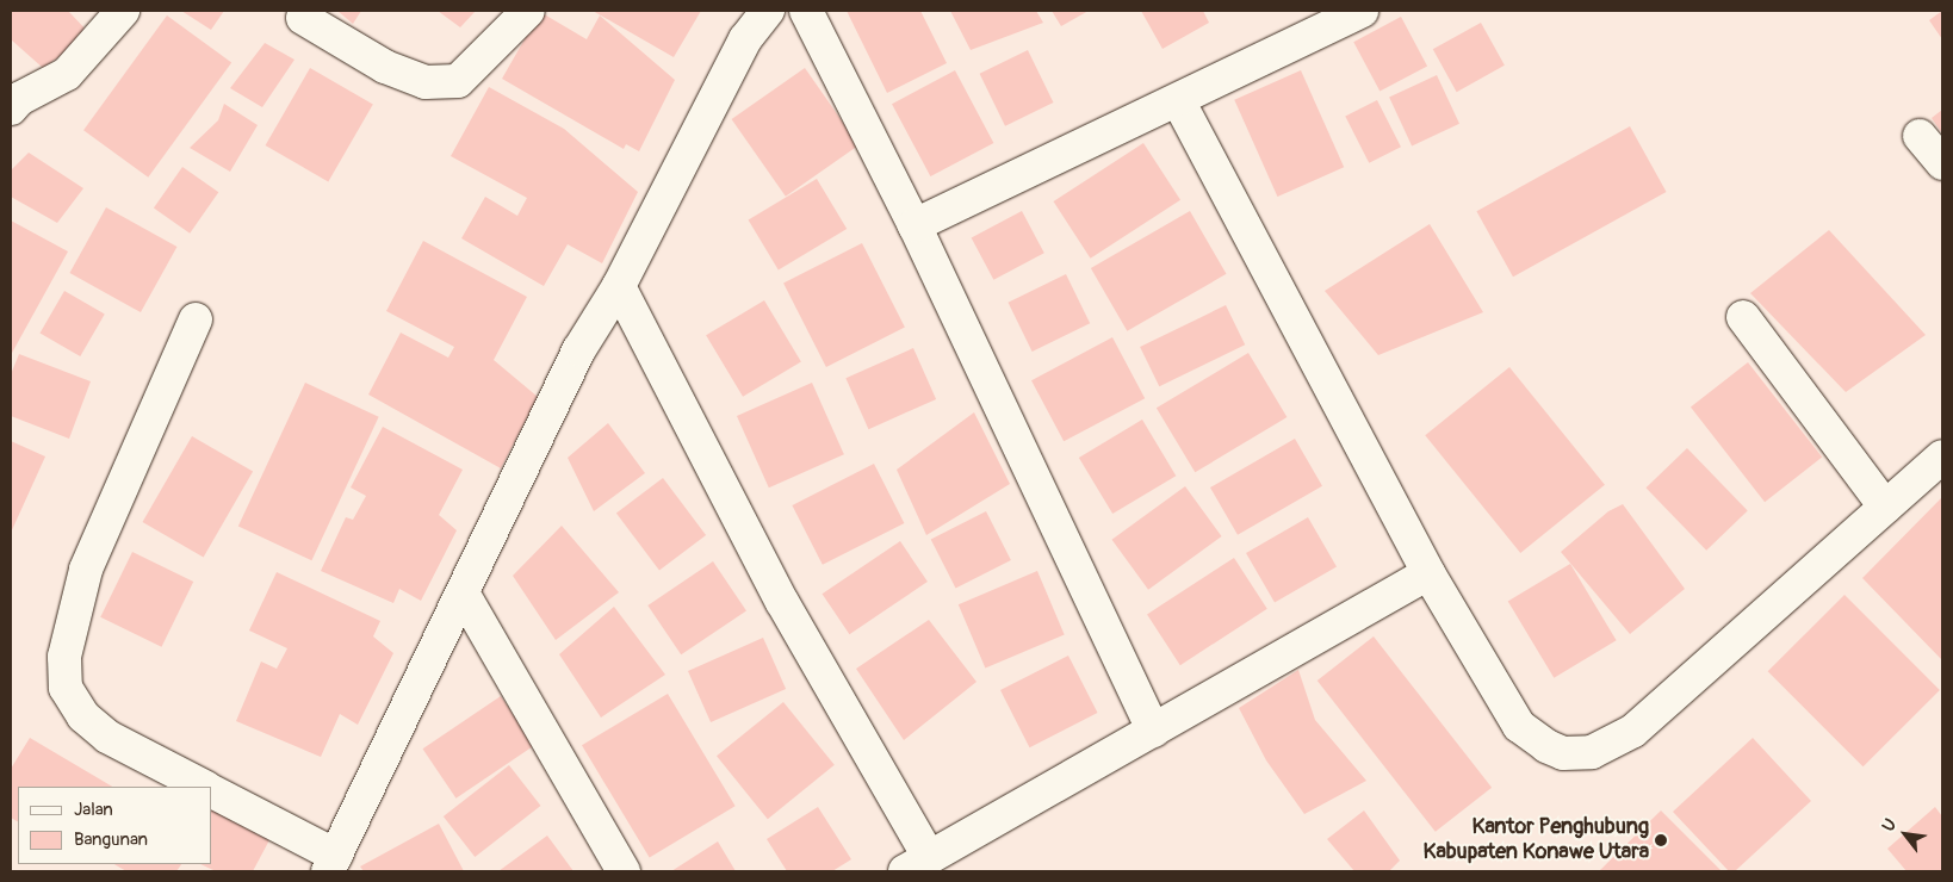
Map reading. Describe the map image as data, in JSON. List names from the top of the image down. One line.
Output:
{"places":["Kantor Penghubung Kabupaten Konawe Utara"],"legend":["Jalan","Bangunan"],"north":"top left"}
